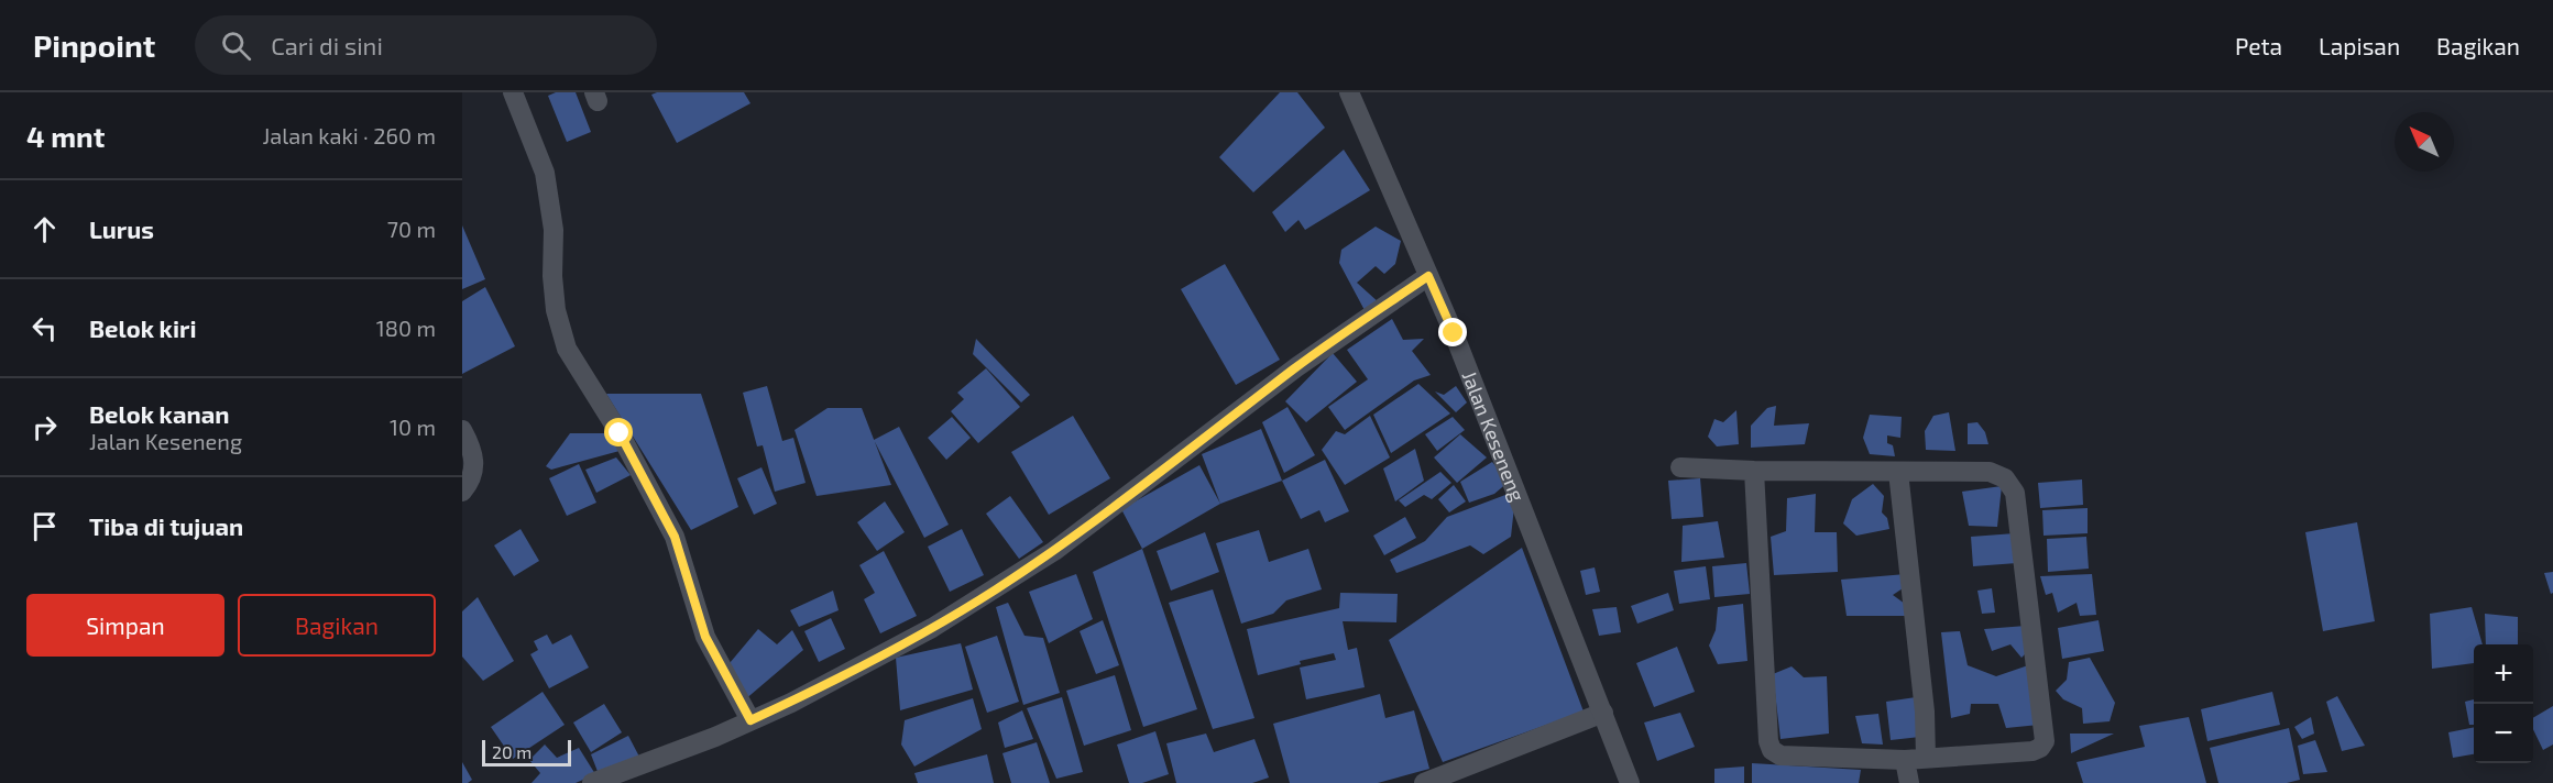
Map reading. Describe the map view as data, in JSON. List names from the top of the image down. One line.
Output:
{"streets":{"street":["Jalan Keseneng"]},"scale_bar":"20 m","north":"top left","page":{"header":"Pinpoint","search":"Cari di sini","nav":["Peta","Lapisan","Bagikan"],"heading":["4 mnt","Jalan kaki · 260 m"],"list":[["Lurus","70 m"],["Belok kiri","180 m"],["Belok kanan","Jalan Keseneng","10 m"],"Tiba di tujuan"],"buttons":["Simpan","Bagikan"],"map_buttons":["+","−"],"scale":"20 m"}}
